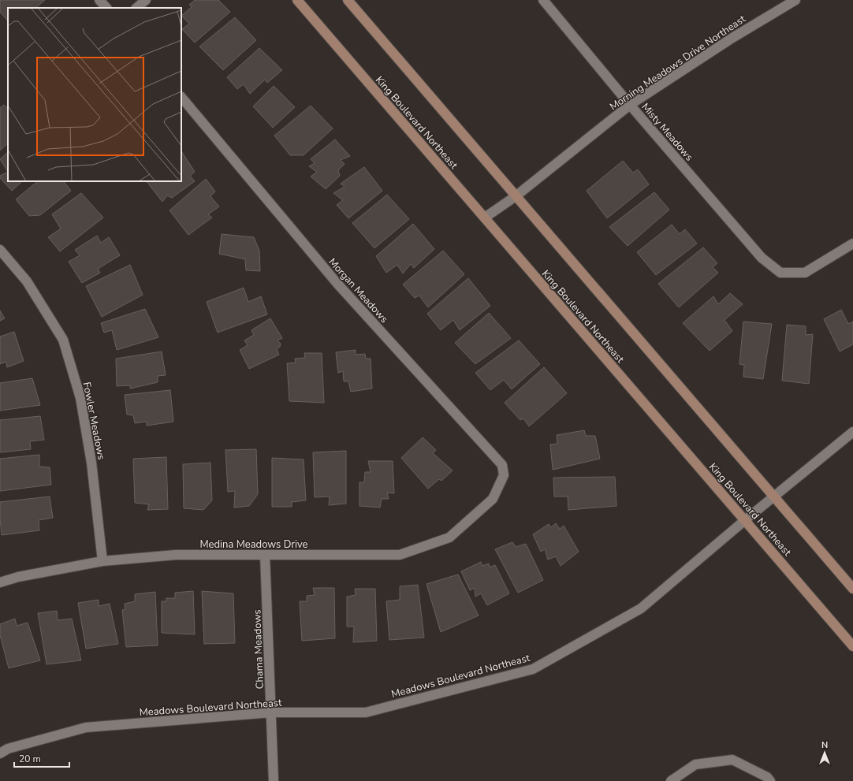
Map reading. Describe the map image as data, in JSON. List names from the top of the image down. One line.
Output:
{"streets":{"street":["Morning Meadows Drive Northeast","King Boulevard Northeast","Misty Meadows","Morgan Meadows","Fowler Meadows","Medina Meadows Drive","Chama Meadows","Meadows Boulevard Northeast"]},"crossings":[["Morning Meadows Drive Northeast","King Boulevard Northeast"],["Morning Meadows Drive Northeast","Misty Meadows"],["King Boulevard Northeast","Meadows Boulevard Northeast"],["Morgan Meadows","Medina Meadows Drive"],["Fowler Meadows","Medina Meadows Drive"],["Medina Meadows Drive","Chama Meadows"],["Chama Meadows","Meadows Boulevard Northeast"]],"scale_bar":"20 m","north":"top"}
